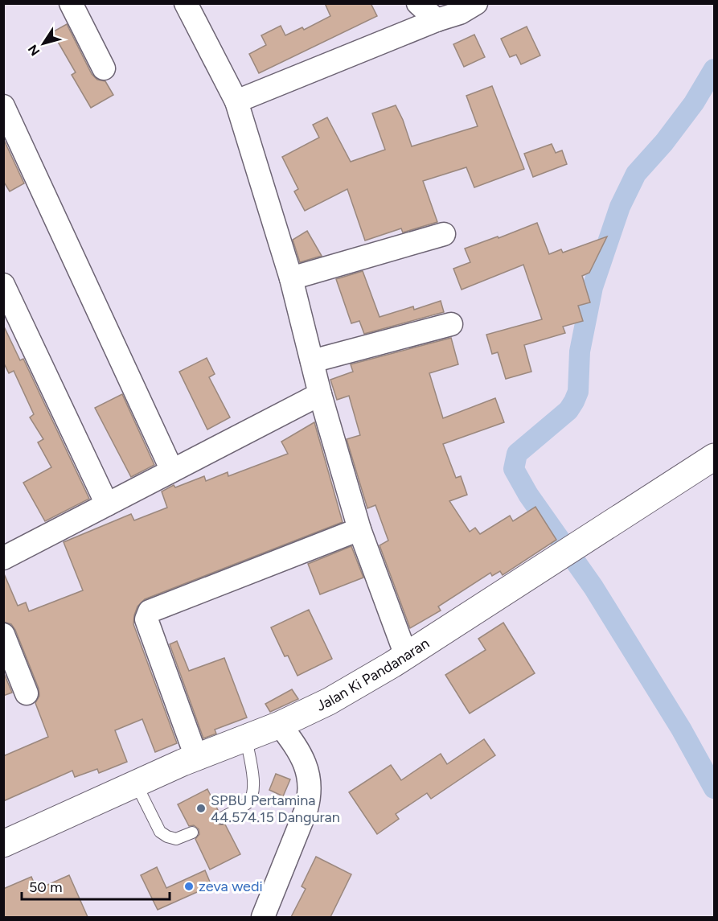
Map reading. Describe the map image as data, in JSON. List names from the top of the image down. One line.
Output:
{"streets":{"main road":["Jalan Ki Pandanaran"]},"places":["SPBU Pertamina 44.574.15 Danguran","zeva wedi"],"scale_bar":"50 m","north":"bottom left"}
